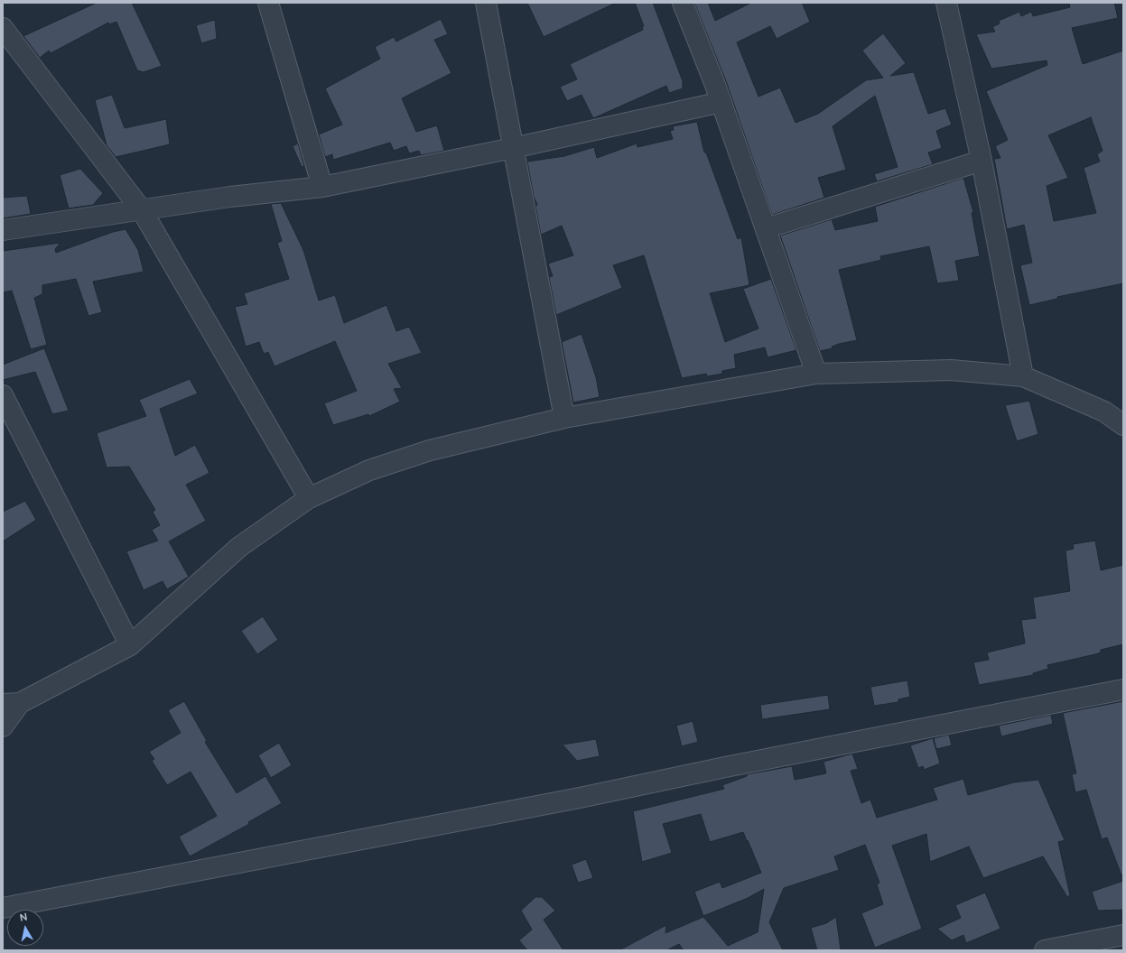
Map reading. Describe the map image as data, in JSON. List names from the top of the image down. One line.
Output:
{"north":"top"}
